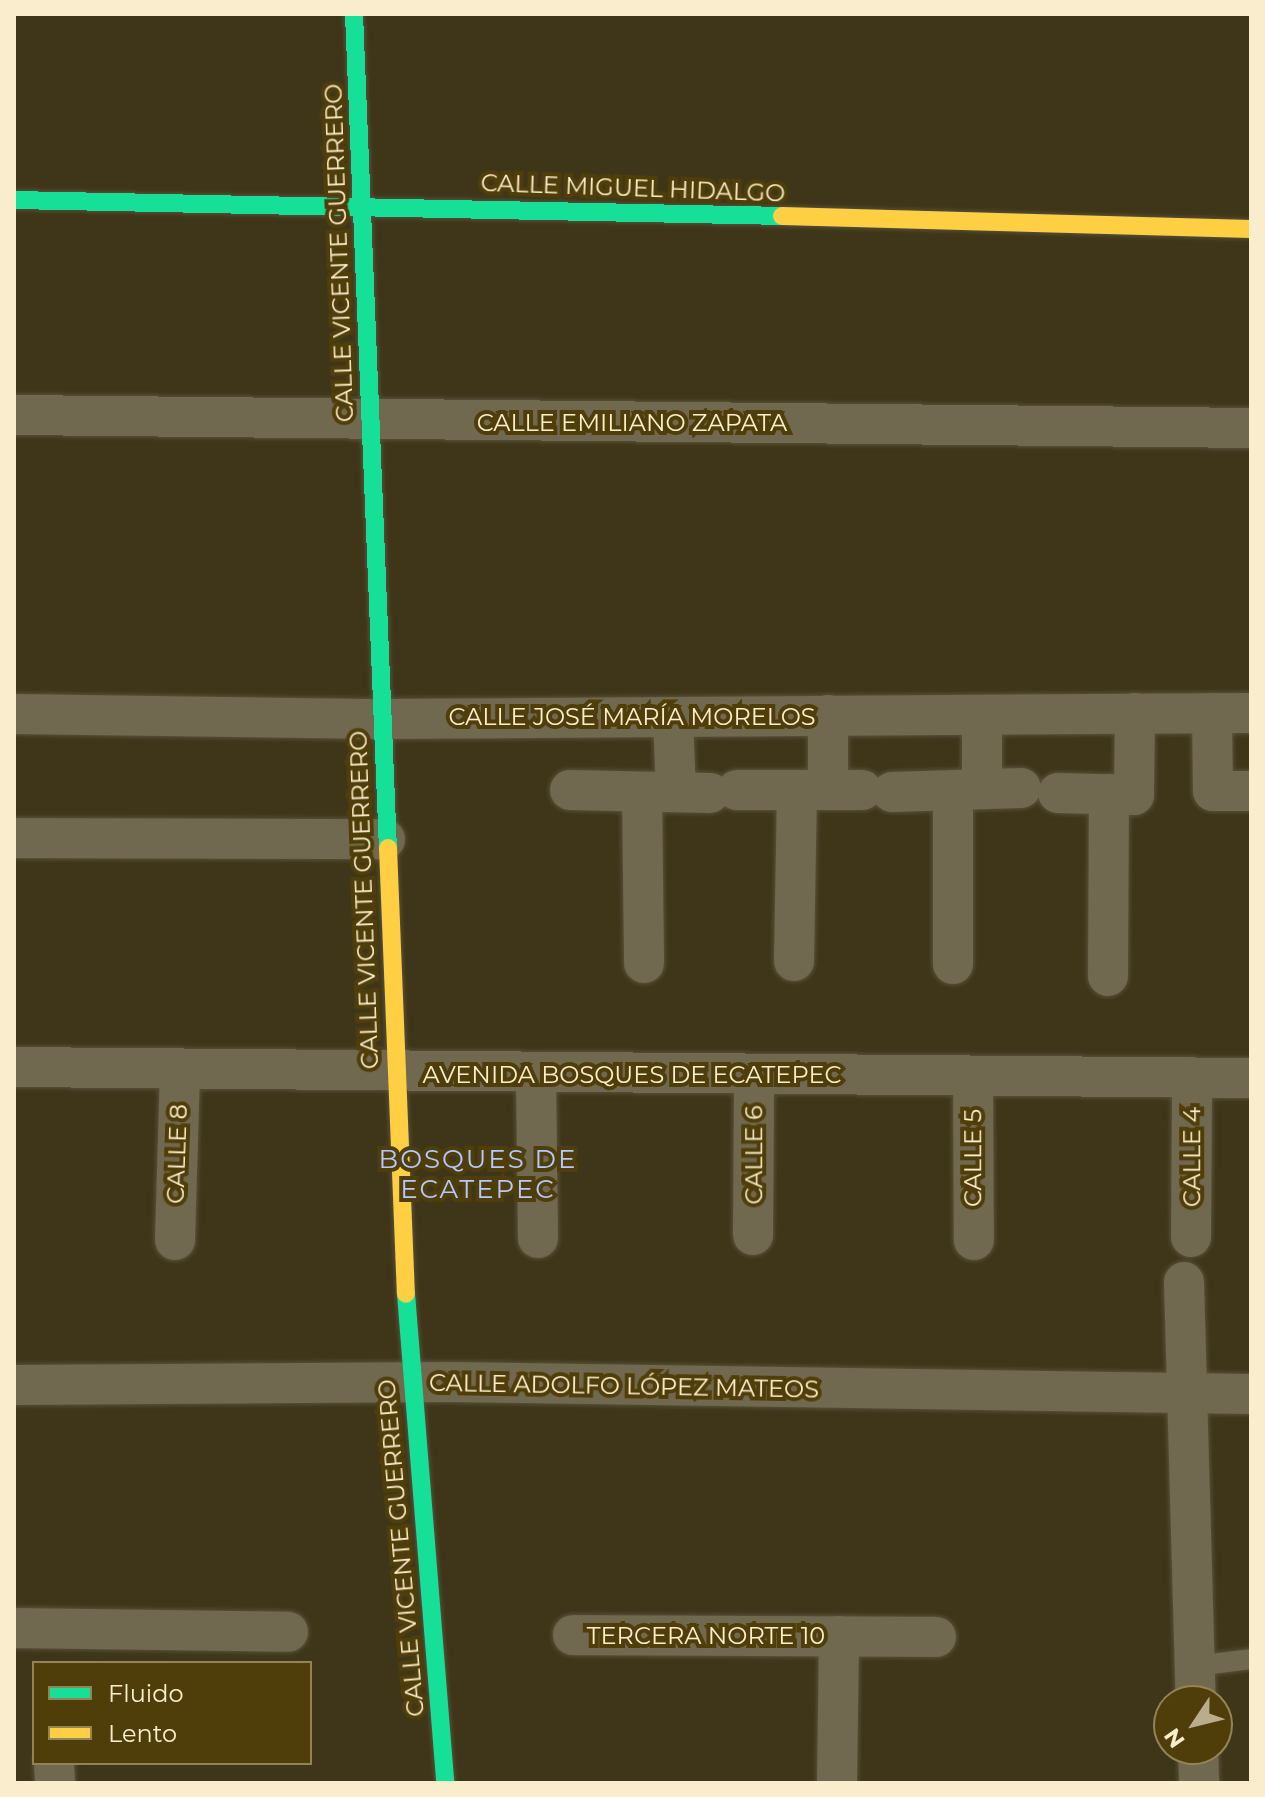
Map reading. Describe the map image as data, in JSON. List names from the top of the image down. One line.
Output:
{"streets":{"street":["CALLE MIGUEL HIDALGO","CALLE VICENTE GUERRERO","CALLE EMILIANO ZAPATA","CALLE JOSÉ MARÍA MORELOS","AVENIDA BOSQUES DE ECATEPEC","CALLE 8","CALLE 6","CALLE 4","CALLE 5","CALLE ADOLFO LÓPEZ MATEOS","TERCERA NORTE 10"]},"crossings":[["CALLE MIGUEL HIDALGO","CALLE VICENTE GUERRERO"],["CALLE VICENTE GUERRERO","CALLE EMILIANO ZAPATA"],["CALLE VICENTE GUERRERO","CALLE JOSÉ MARÍA MORELOS"],["CALLE VICENTE GUERRERO","AVENIDA BOSQUES DE ECATEPEC"],["CALLE VICENTE GUERRERO","CALLE ADOLFO LÓPEZ MATEOS"],["AVENIDA BOSQUES DE ECATEPEC","CALLE 8"],["AVENIDA BOSQUES DE ECATEPEC","CALLE 6"],["AVENIDA BOSQUES DE ECATEPEC","CALLE 4"],["AVENIDA BOSQUES DE ECATEPEC","CALLE 5"]],"districts":["BOSQUES DE ECATEPEC"],"legend":["Fluido","Lento"],"north":"bottom left"}
